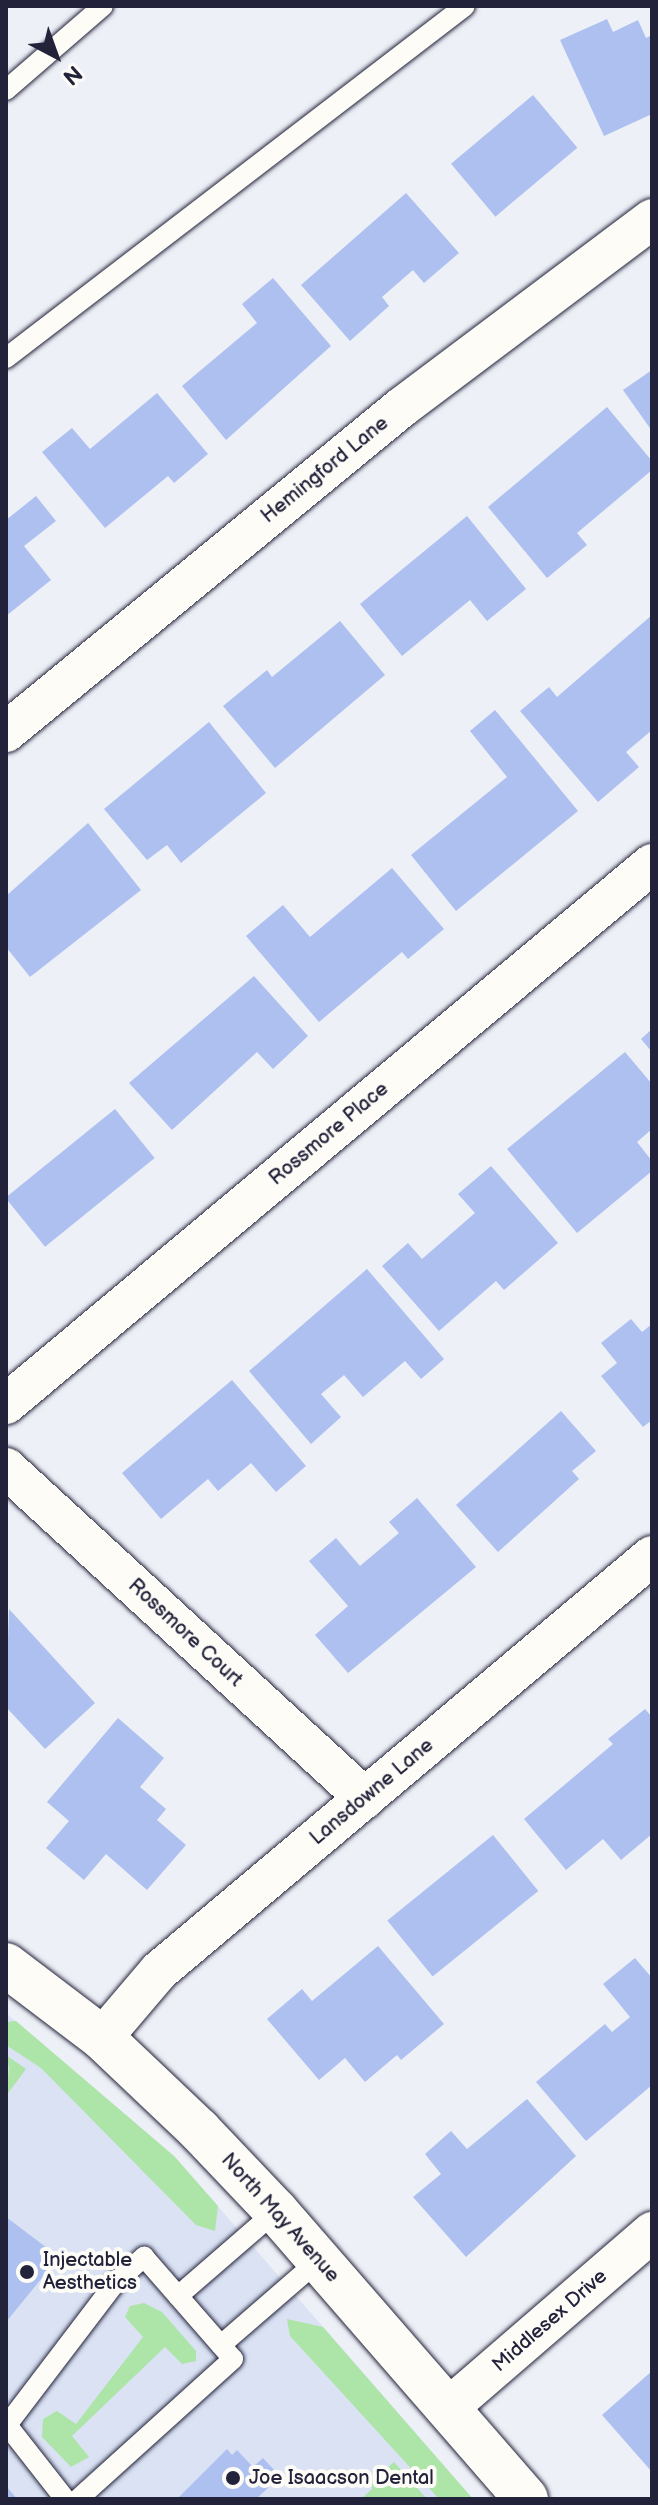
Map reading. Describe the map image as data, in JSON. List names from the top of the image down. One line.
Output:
{"streets":{"main road":["North May Avenue"],"street":["Hemingford Lane","Rossmore Place","Rossmore Court","Lansdowne Lane","Middlesex Drive"]},"crossings":[["Rossmore Court","Lansdowne Lane"],["Lansdowne Lane","North May Avenue"],["North May Avenue","Middlesex Drive"]],"places":["Injectable Aesthetics","Joe Isaacson Dental"],"north":"bottom right"}
